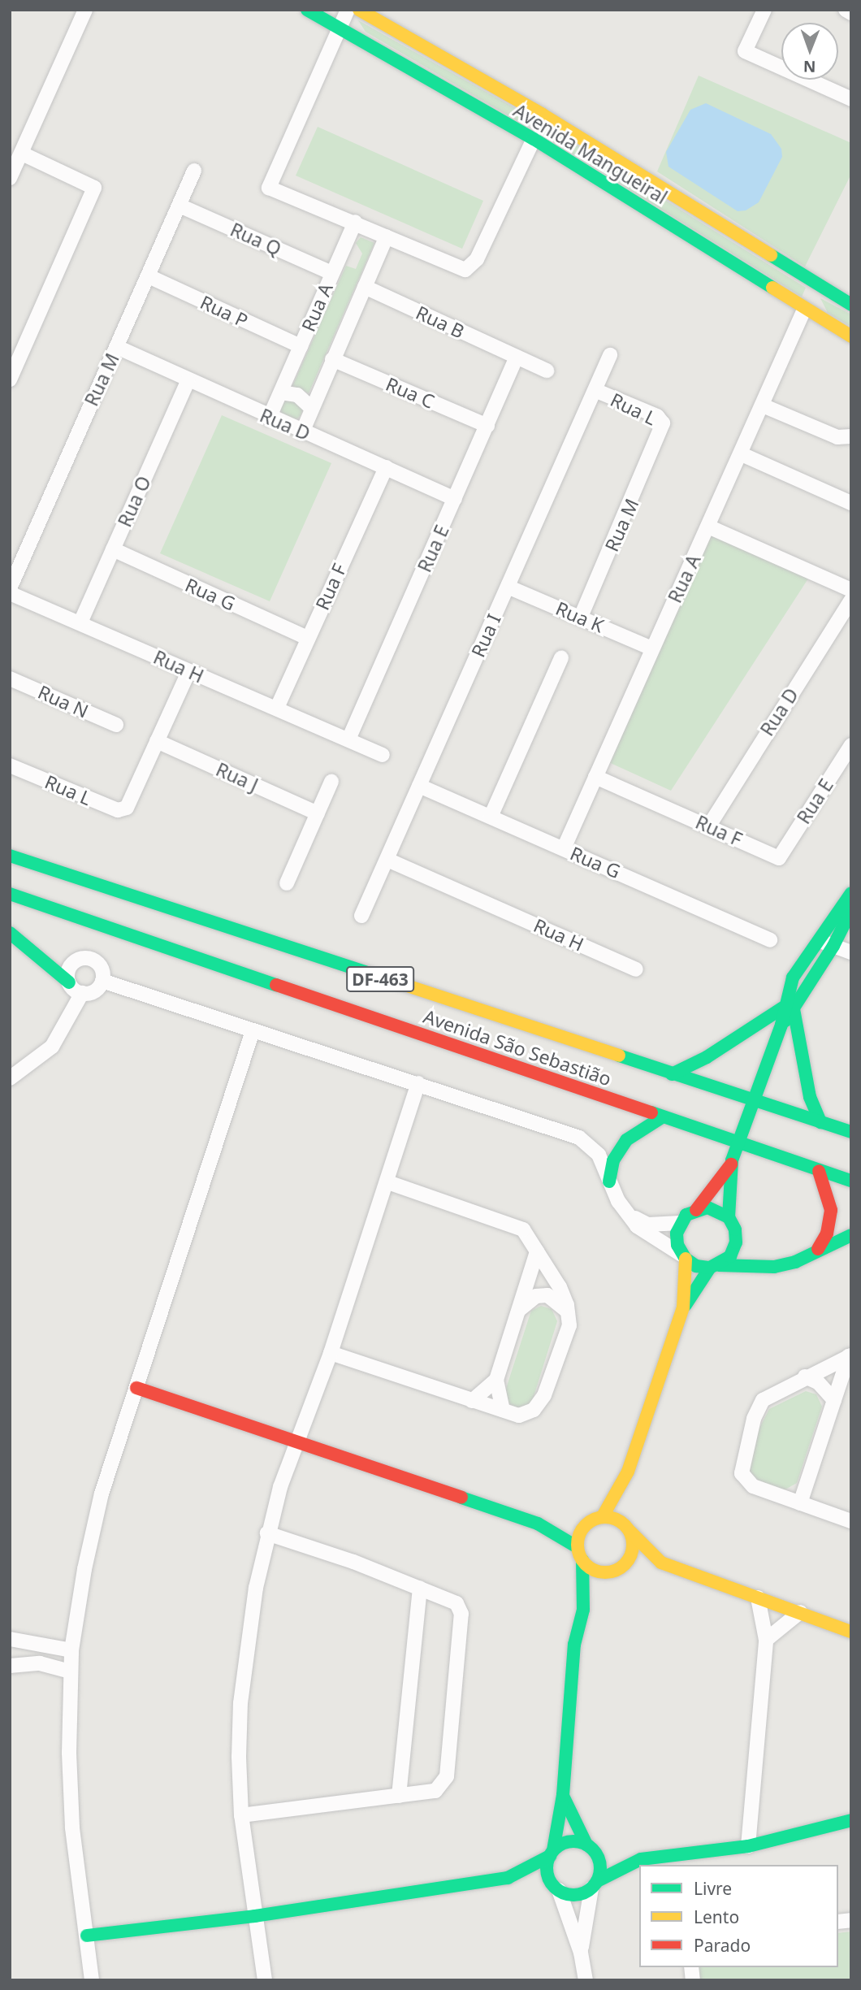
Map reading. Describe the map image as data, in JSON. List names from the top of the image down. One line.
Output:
{"streets":{"street":["Avenida Mangueiral","Rua Q","Rua A","Rua P","Rua B","Rua M","Rua C","Rua L","Rua D","Rua O","Rua E","Rua F","Rua G","Rua K","Rua I","Rua H","Rua N","Rua J","DF-463","Avenida São Sebastião"]},"crossings":[["Avenida Mangueiral","Rua A"],["Rua Q","Rua A"],["Rua Q","Rua M"],["Rua A","Rua P"],["Rua A","Rua B"],["Rua A","Rua C"],["Rua A","Rua D"],["Rua A","Rua F"],["Rua A","Rua G"],["Rua A","Rua K"],["Rua P","Rua M"],["Rua B","Rua E"],["Rua M","Rua L"],["Rua M","Rua D"],["Rua M","Rua K"],["Rua C","Rua E"],["Rua L","Rua I"],["Rua L","Rua J"],["Rua D","Rua O"],["Rua D","Rua E"],["Rua D","Rua F"],["Rua O","Rua G"],["Rua O","Rua H"],["Rua E","Rua F"],["Rua E","Rua H"],["Rua F","Rua G"],["Rua F","Rua H"],["Rua G","Rua I"],["Rua K","Rua I"],["Rua I","Rua H"]],"legend":["Livre","Lento","Parado"],"north":"bottom"}
